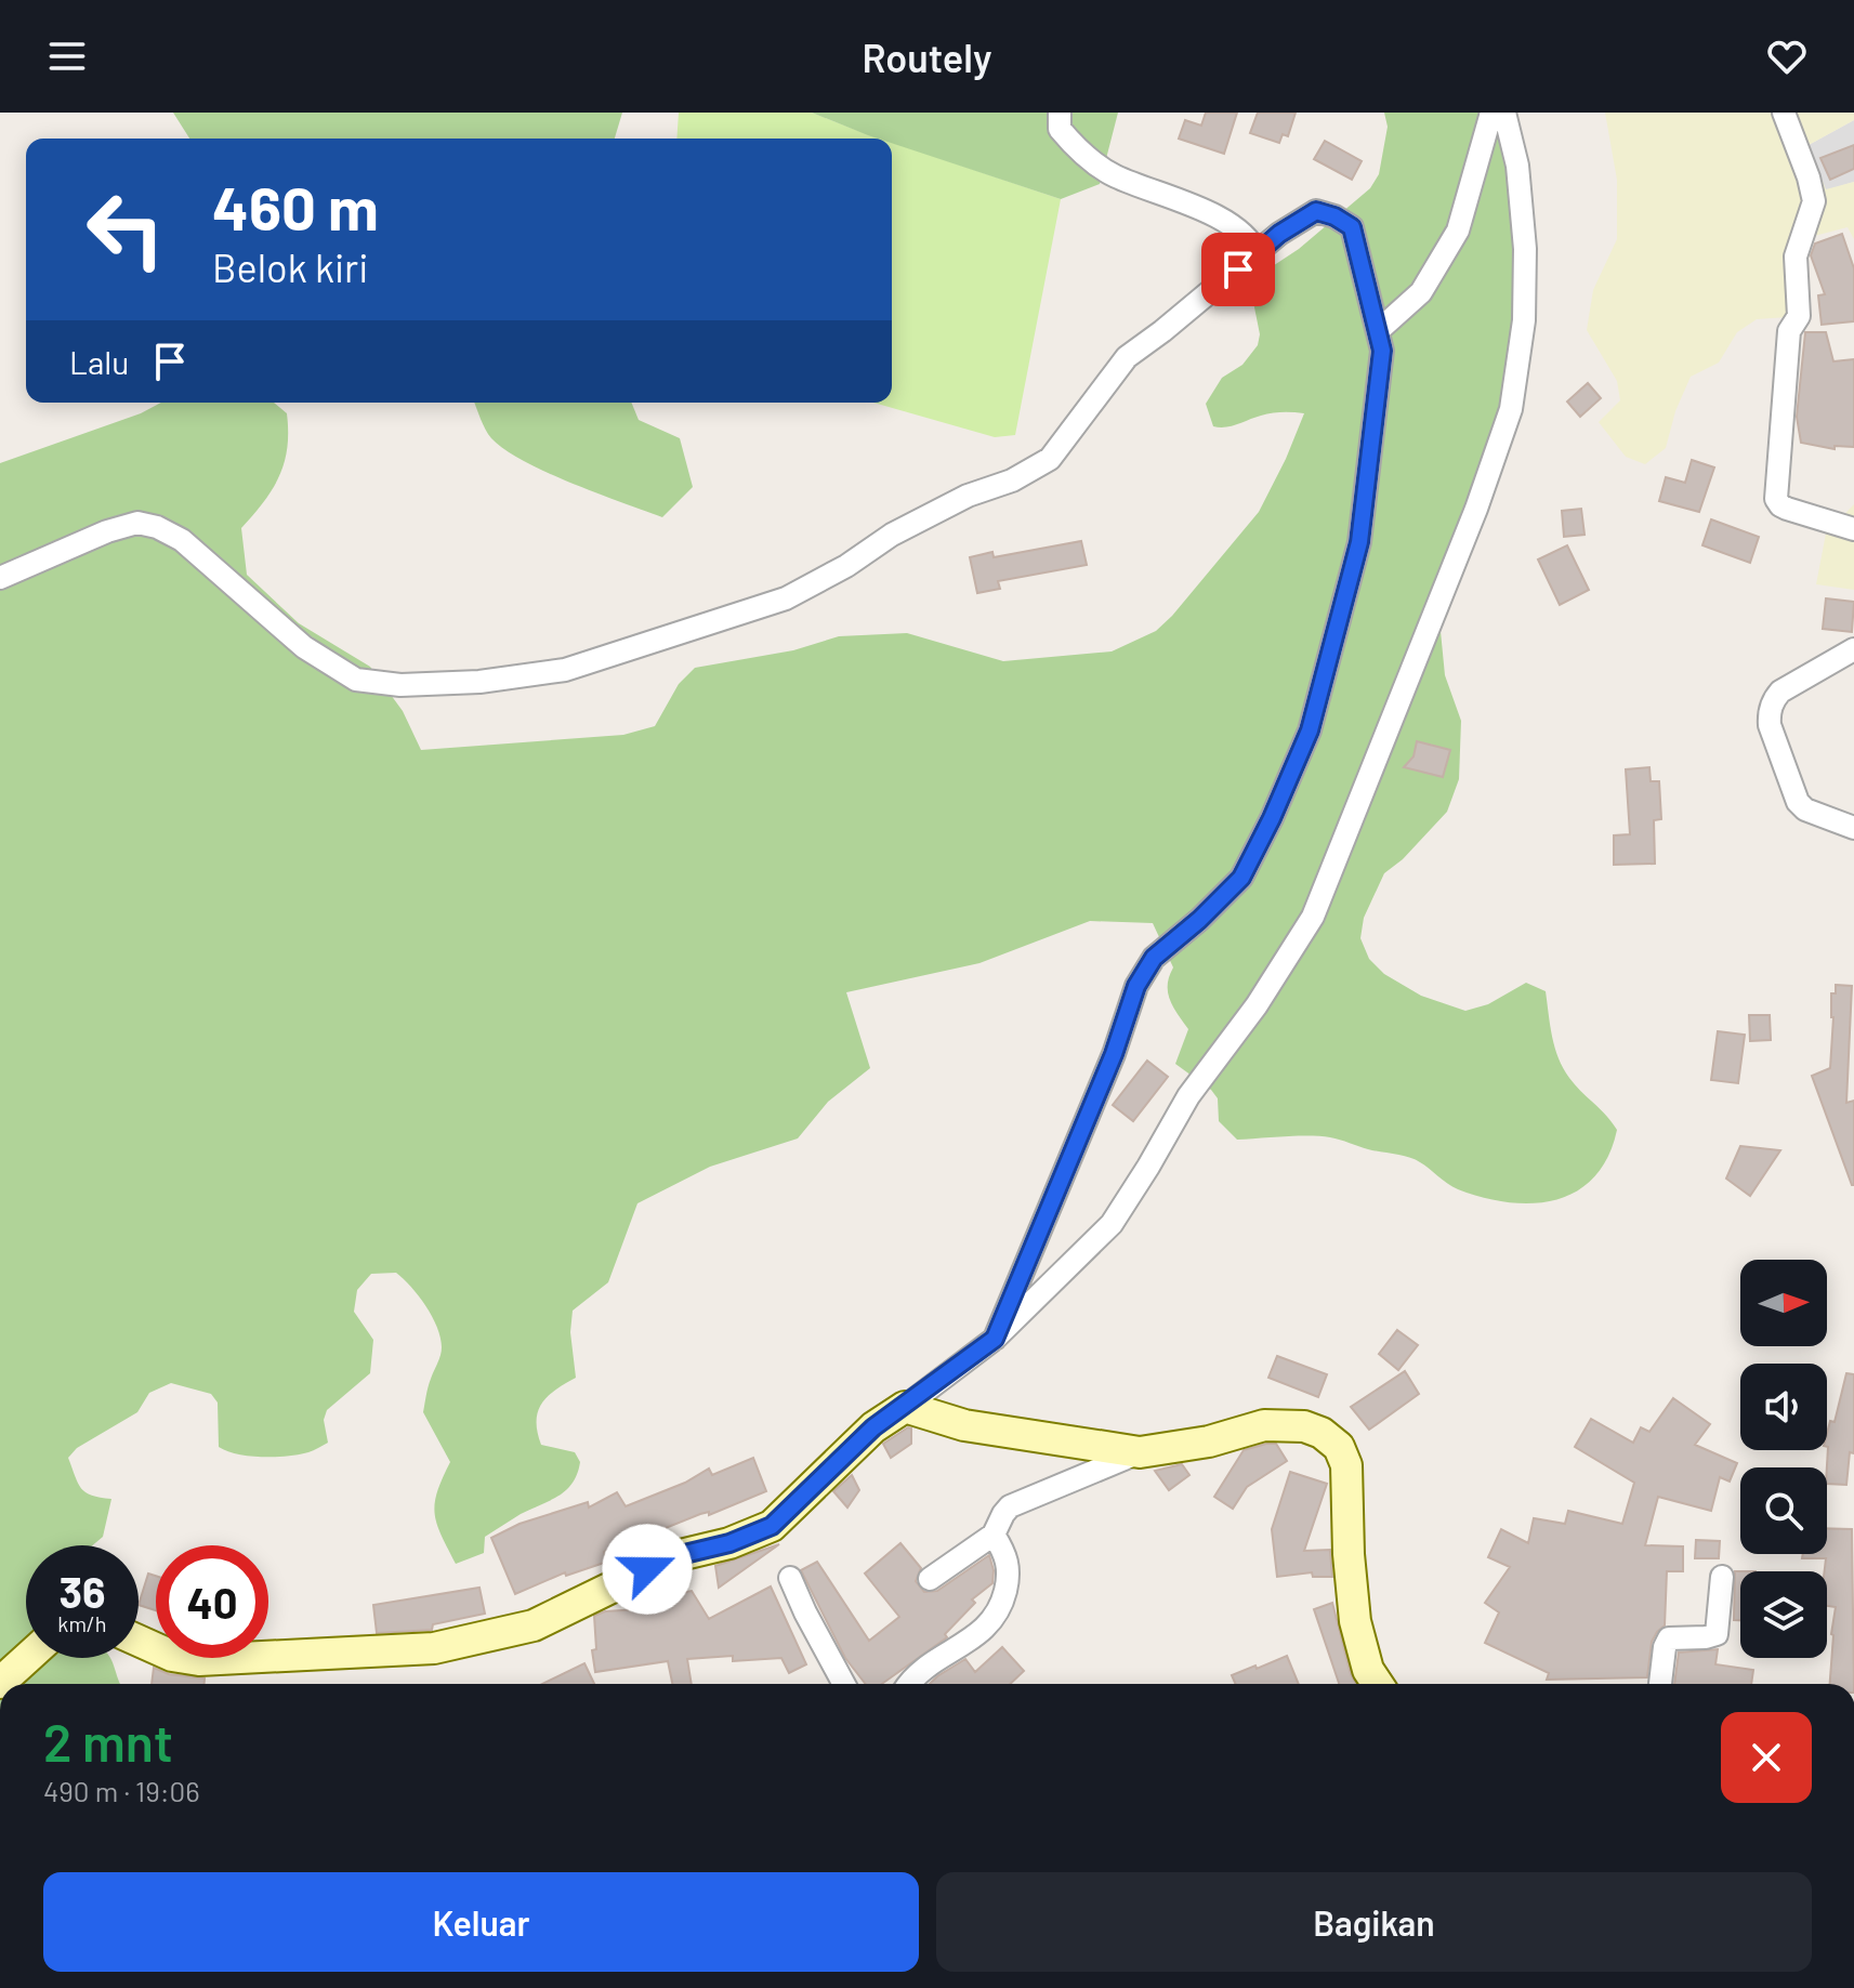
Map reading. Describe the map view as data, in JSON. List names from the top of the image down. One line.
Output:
{"north":"right","page":{"header":"Routely","turn":["460 m","Belok kiri"],"then":"Lalu","speed":"36 km/h","limit":"40","heading":["2 mnt","490 m · 19:06"],"buttons":["Keluar","Bagikan"]}}
